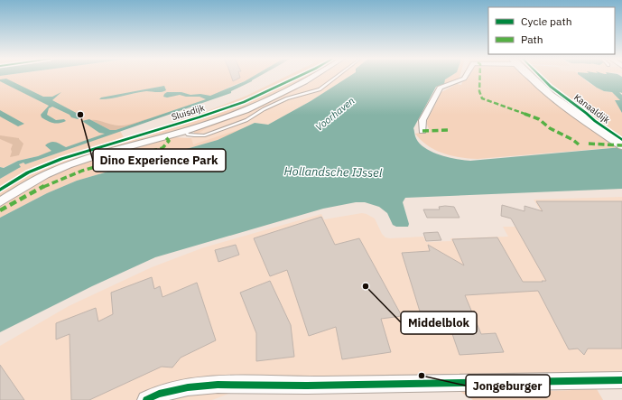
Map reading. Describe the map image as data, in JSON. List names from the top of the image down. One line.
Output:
{"streets":{"main road":["Kanaaldijk"],"street":["Sluisdijk"]},"water":["Voorhaven","Hollandsche IJssel"],"places":["Dino Experience Park","Middelblok","Jongeburger"],"legend":["Cycle path","Path"]}
